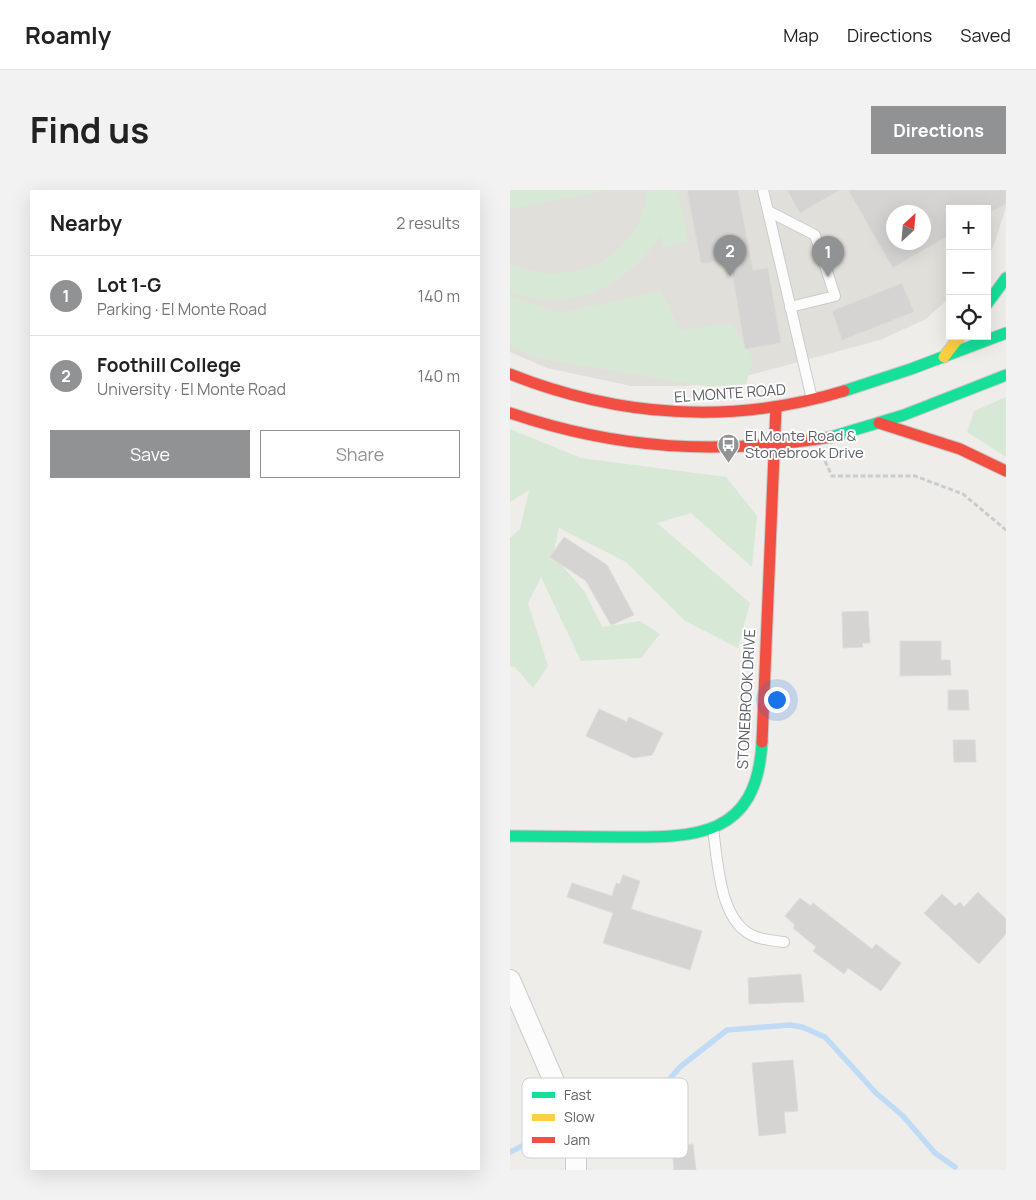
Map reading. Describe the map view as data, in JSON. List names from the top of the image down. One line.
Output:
{"streets":{"main road":["EL MONTE ROAD","STONEBROOK DRIVE"]},"crossings":[["EL MONTE ROAD","STONEBROOK DRIVE"]],"places":{"bus stop":["El Monte Road & Stonebrook Drive"]},"legend":["Fast","Slow","Jam"],"north":"top right","page":{"header":"Roamly","nav":["Map","Directions","Saved"],"title":"Find us","buttons":["Directions",["Save","Share"]],"heading":["Nearby","2 results"],"map_buttons":["+","−"],"pins":["2","1"],"list":[{"mark":"1","name":"Lot 1-G","note":"Parking · El Monte Road","value":"140 m"},{"mark":"2","name":"Foothill College","note":"University · El Monte Road","value":"140 m"}]}}
